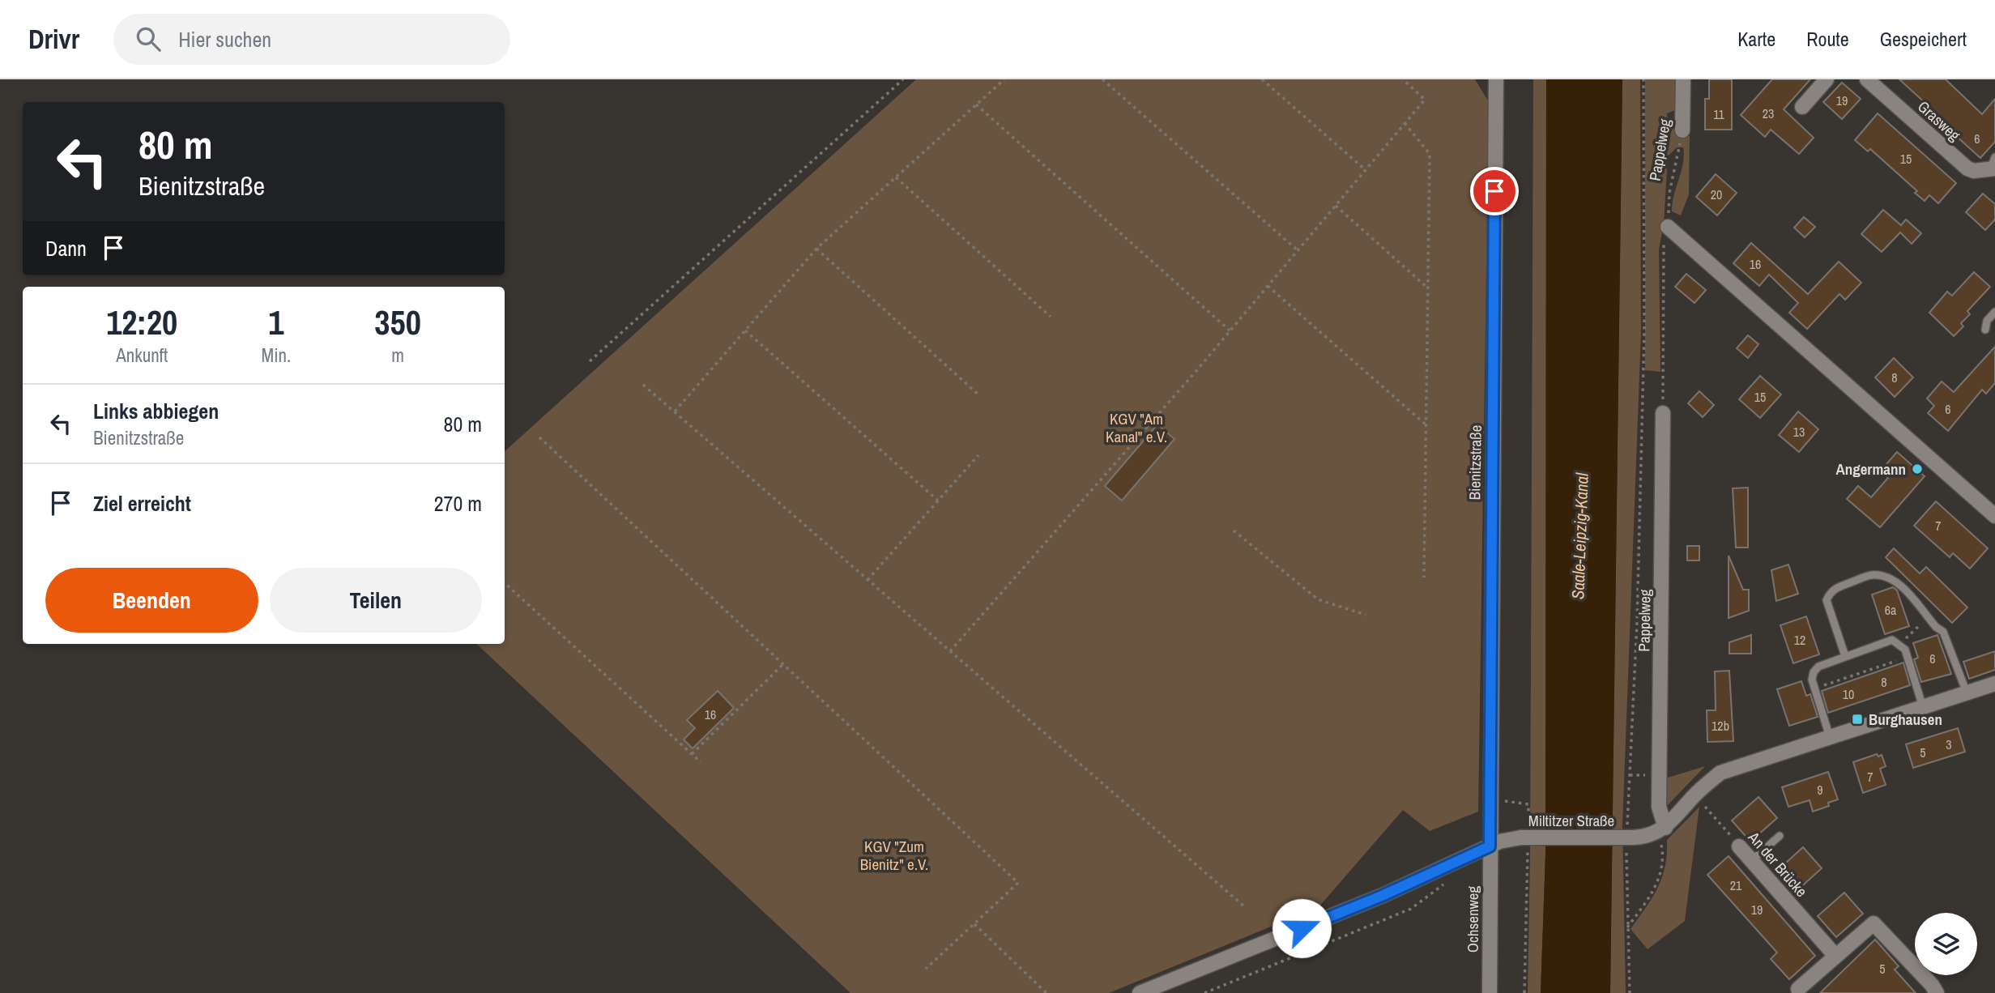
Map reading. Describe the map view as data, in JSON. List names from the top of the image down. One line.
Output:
{"streets":{"street":["Grasweg","Pappelweg","Bienitzstraße","Miltitzer Straße","An der Brücke","Ochsenweg"]},"crossings":[["Pappelweg","Miltitzer Straße"],["Bienitzstraße","Miltitzer Straße"],["Bienitzstraße","Ochsenweg"],["Miltitzer Straße","Ochsenweg"]],"water":["Saale-Leipzig-Kanal"],"parks":["KGV \"Am Kanal\" e.V.","KGV \"Zum Bienitz\" e.V."],"places":{"other":["Angermann"],"transit":["Burghausen"]},"house_numbers":["19","23","11","6","15","20","16","8","15","6","13","7","6a","12","6","8","10","16","12b","3","5","7","9","21","19","5"],"page":{"header":"Drivr","search":"Hier suchen","nav":["Karte","Route","Gespeichert"],"turn":["80 m","Bienitzstraße"],"then":"Dann","eta":["12:20","Ankunft","1","Min.","350","m"],"list":[{"name":"Links abbiegen","note":"Bienitzstraße","value":"80 m"},{"name":"Ziel erreicht","value":"270 m"}],"buttons":["Beenden","Teilen"]}}
